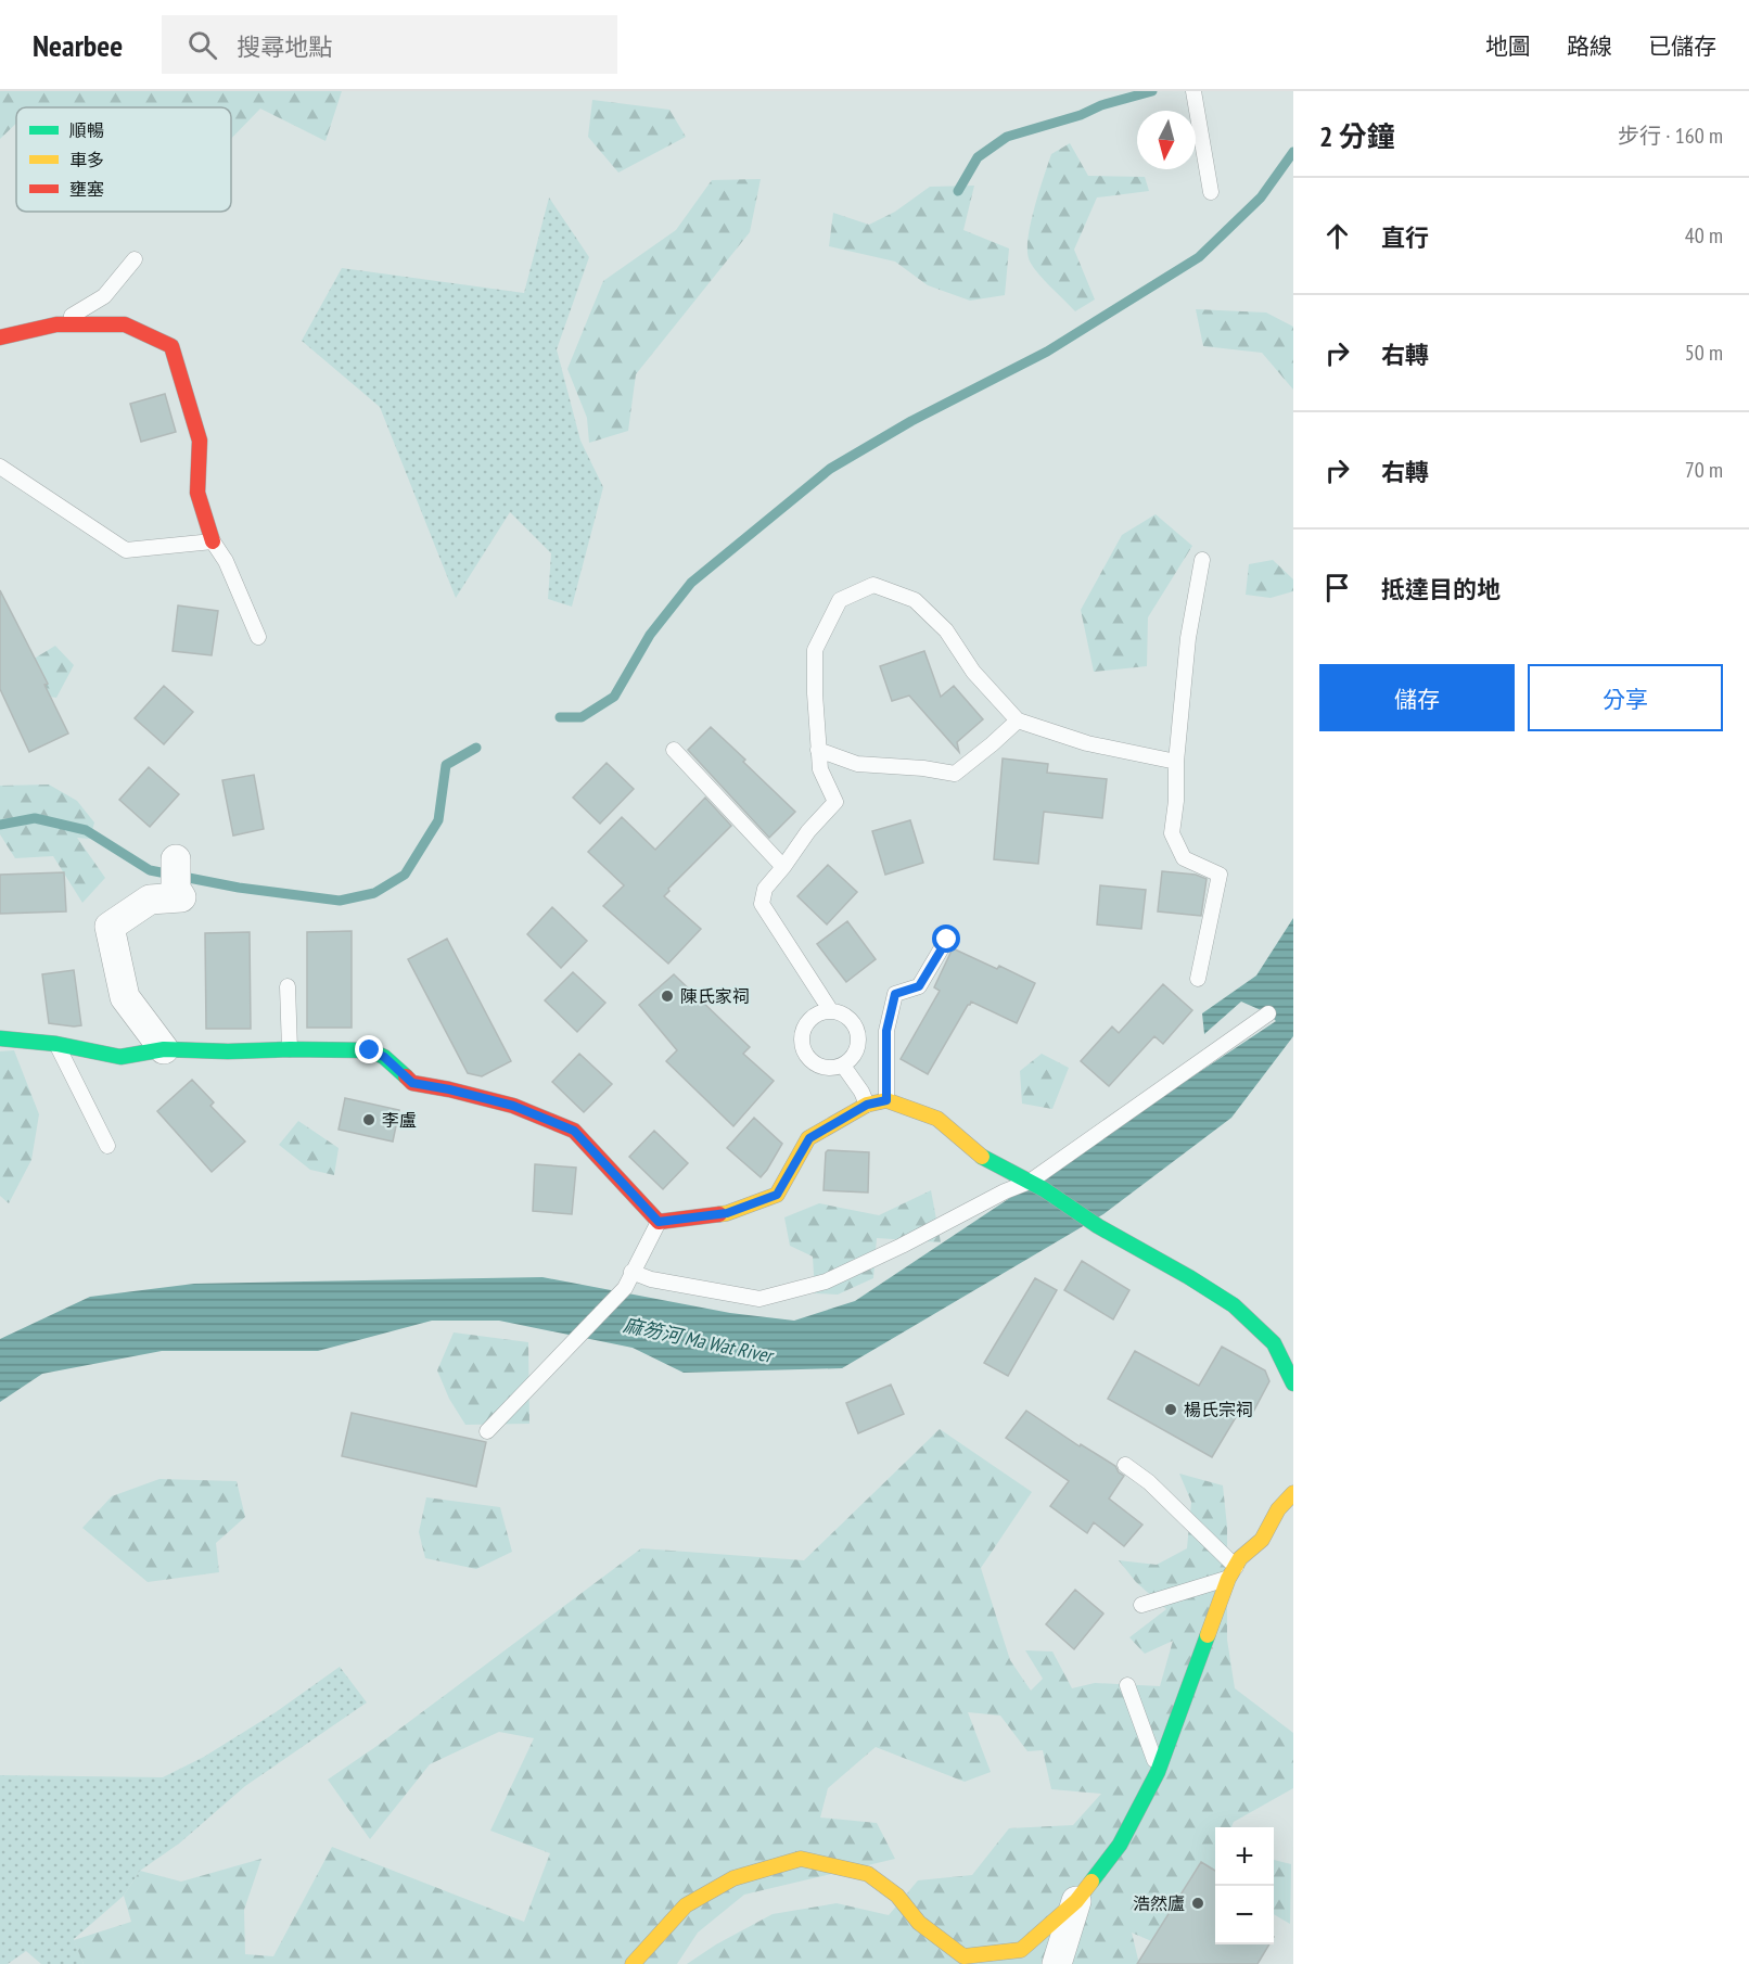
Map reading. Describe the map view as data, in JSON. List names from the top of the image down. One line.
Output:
{"water":["麻笏河 Ma Wat River"],"places":["陳氏家祠","李盧","楊氏宗祠","浩然廬"],"legend":["順暢","車多","壅塞"],"north":"bottom","page":{"header":"Nearbee","search":"搜尋地點","nav":["地圖","路線","已儲存"],"heading":["2 分鐘","步行 · 160 m"],"list":[["直行","40 m"],["右轉","50 m"],["右轉","70 m"],"抵達目的地"],"buttons":["儲存","分享"],"map_buttons":["+","−"]}}
